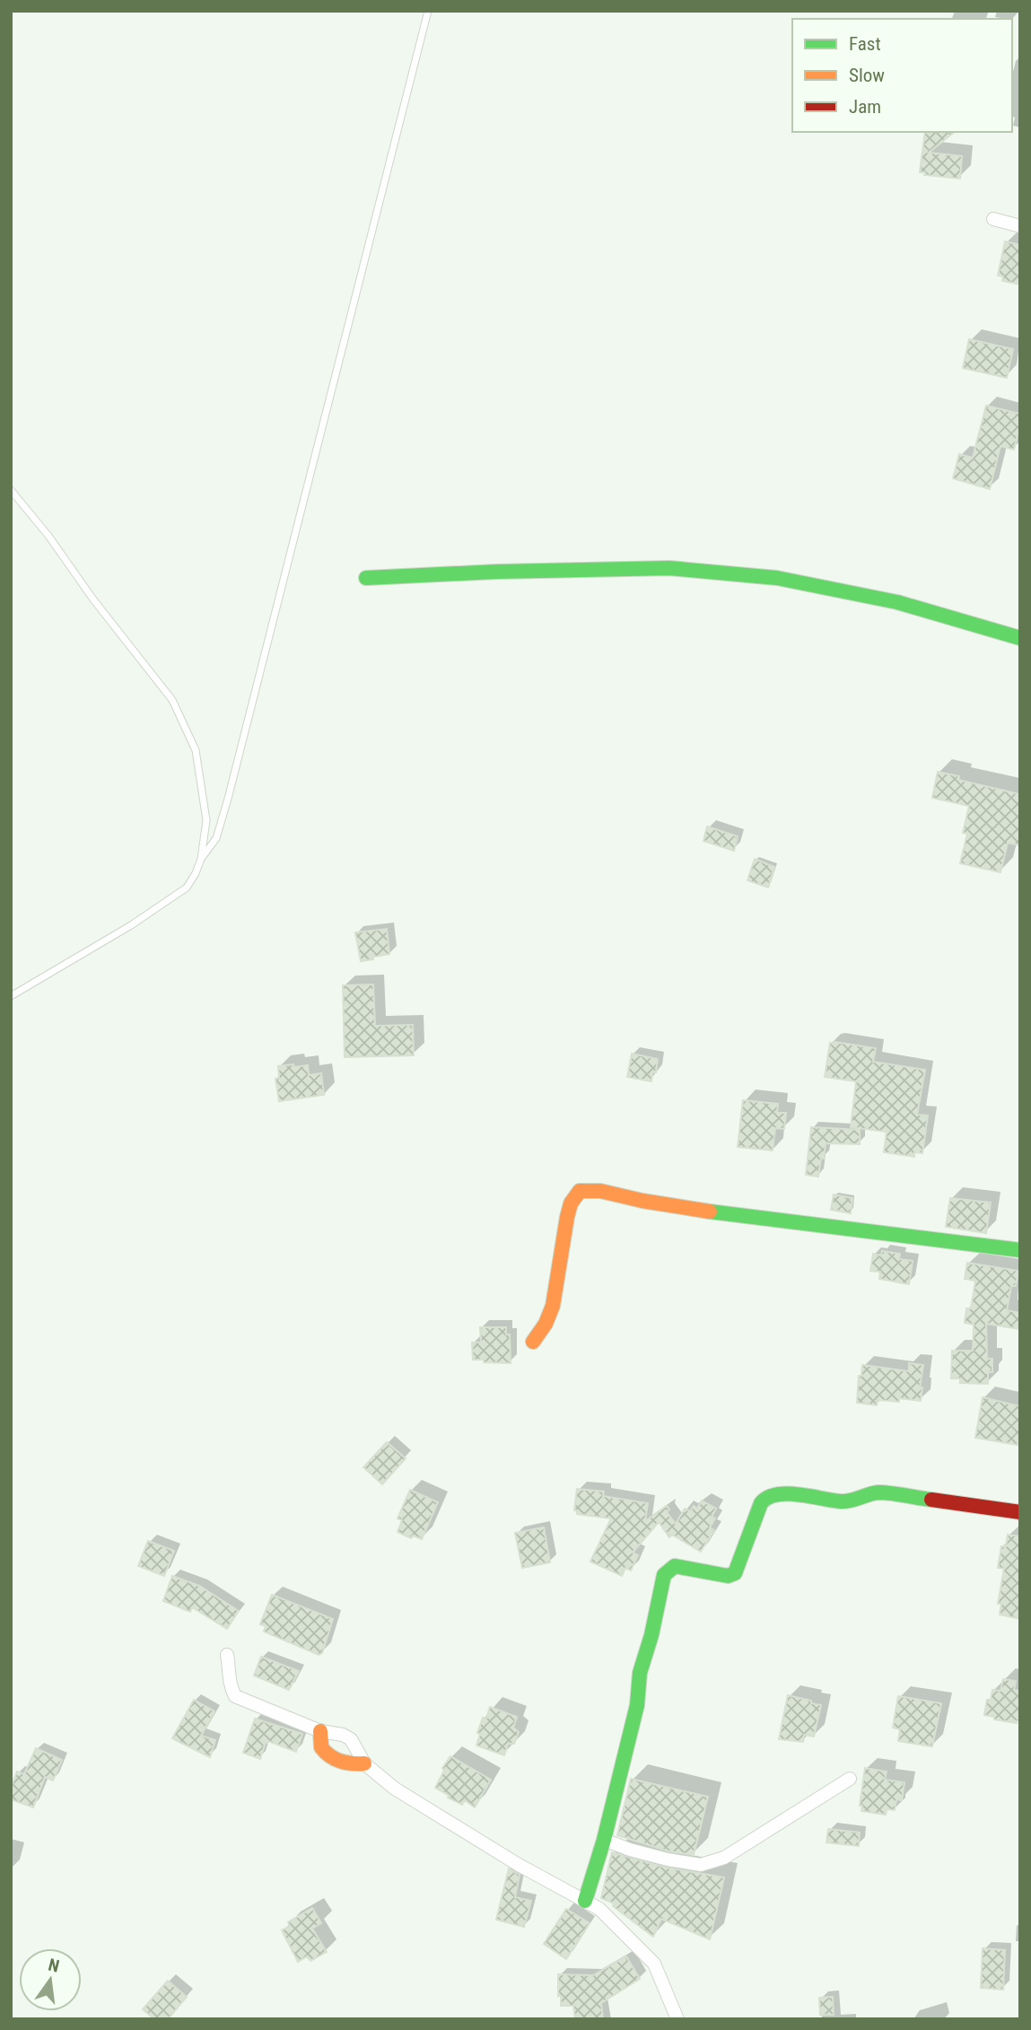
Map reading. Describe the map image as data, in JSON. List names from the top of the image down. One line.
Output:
{"legend":["Fast","Slow","Jam"],"north":"top"}
